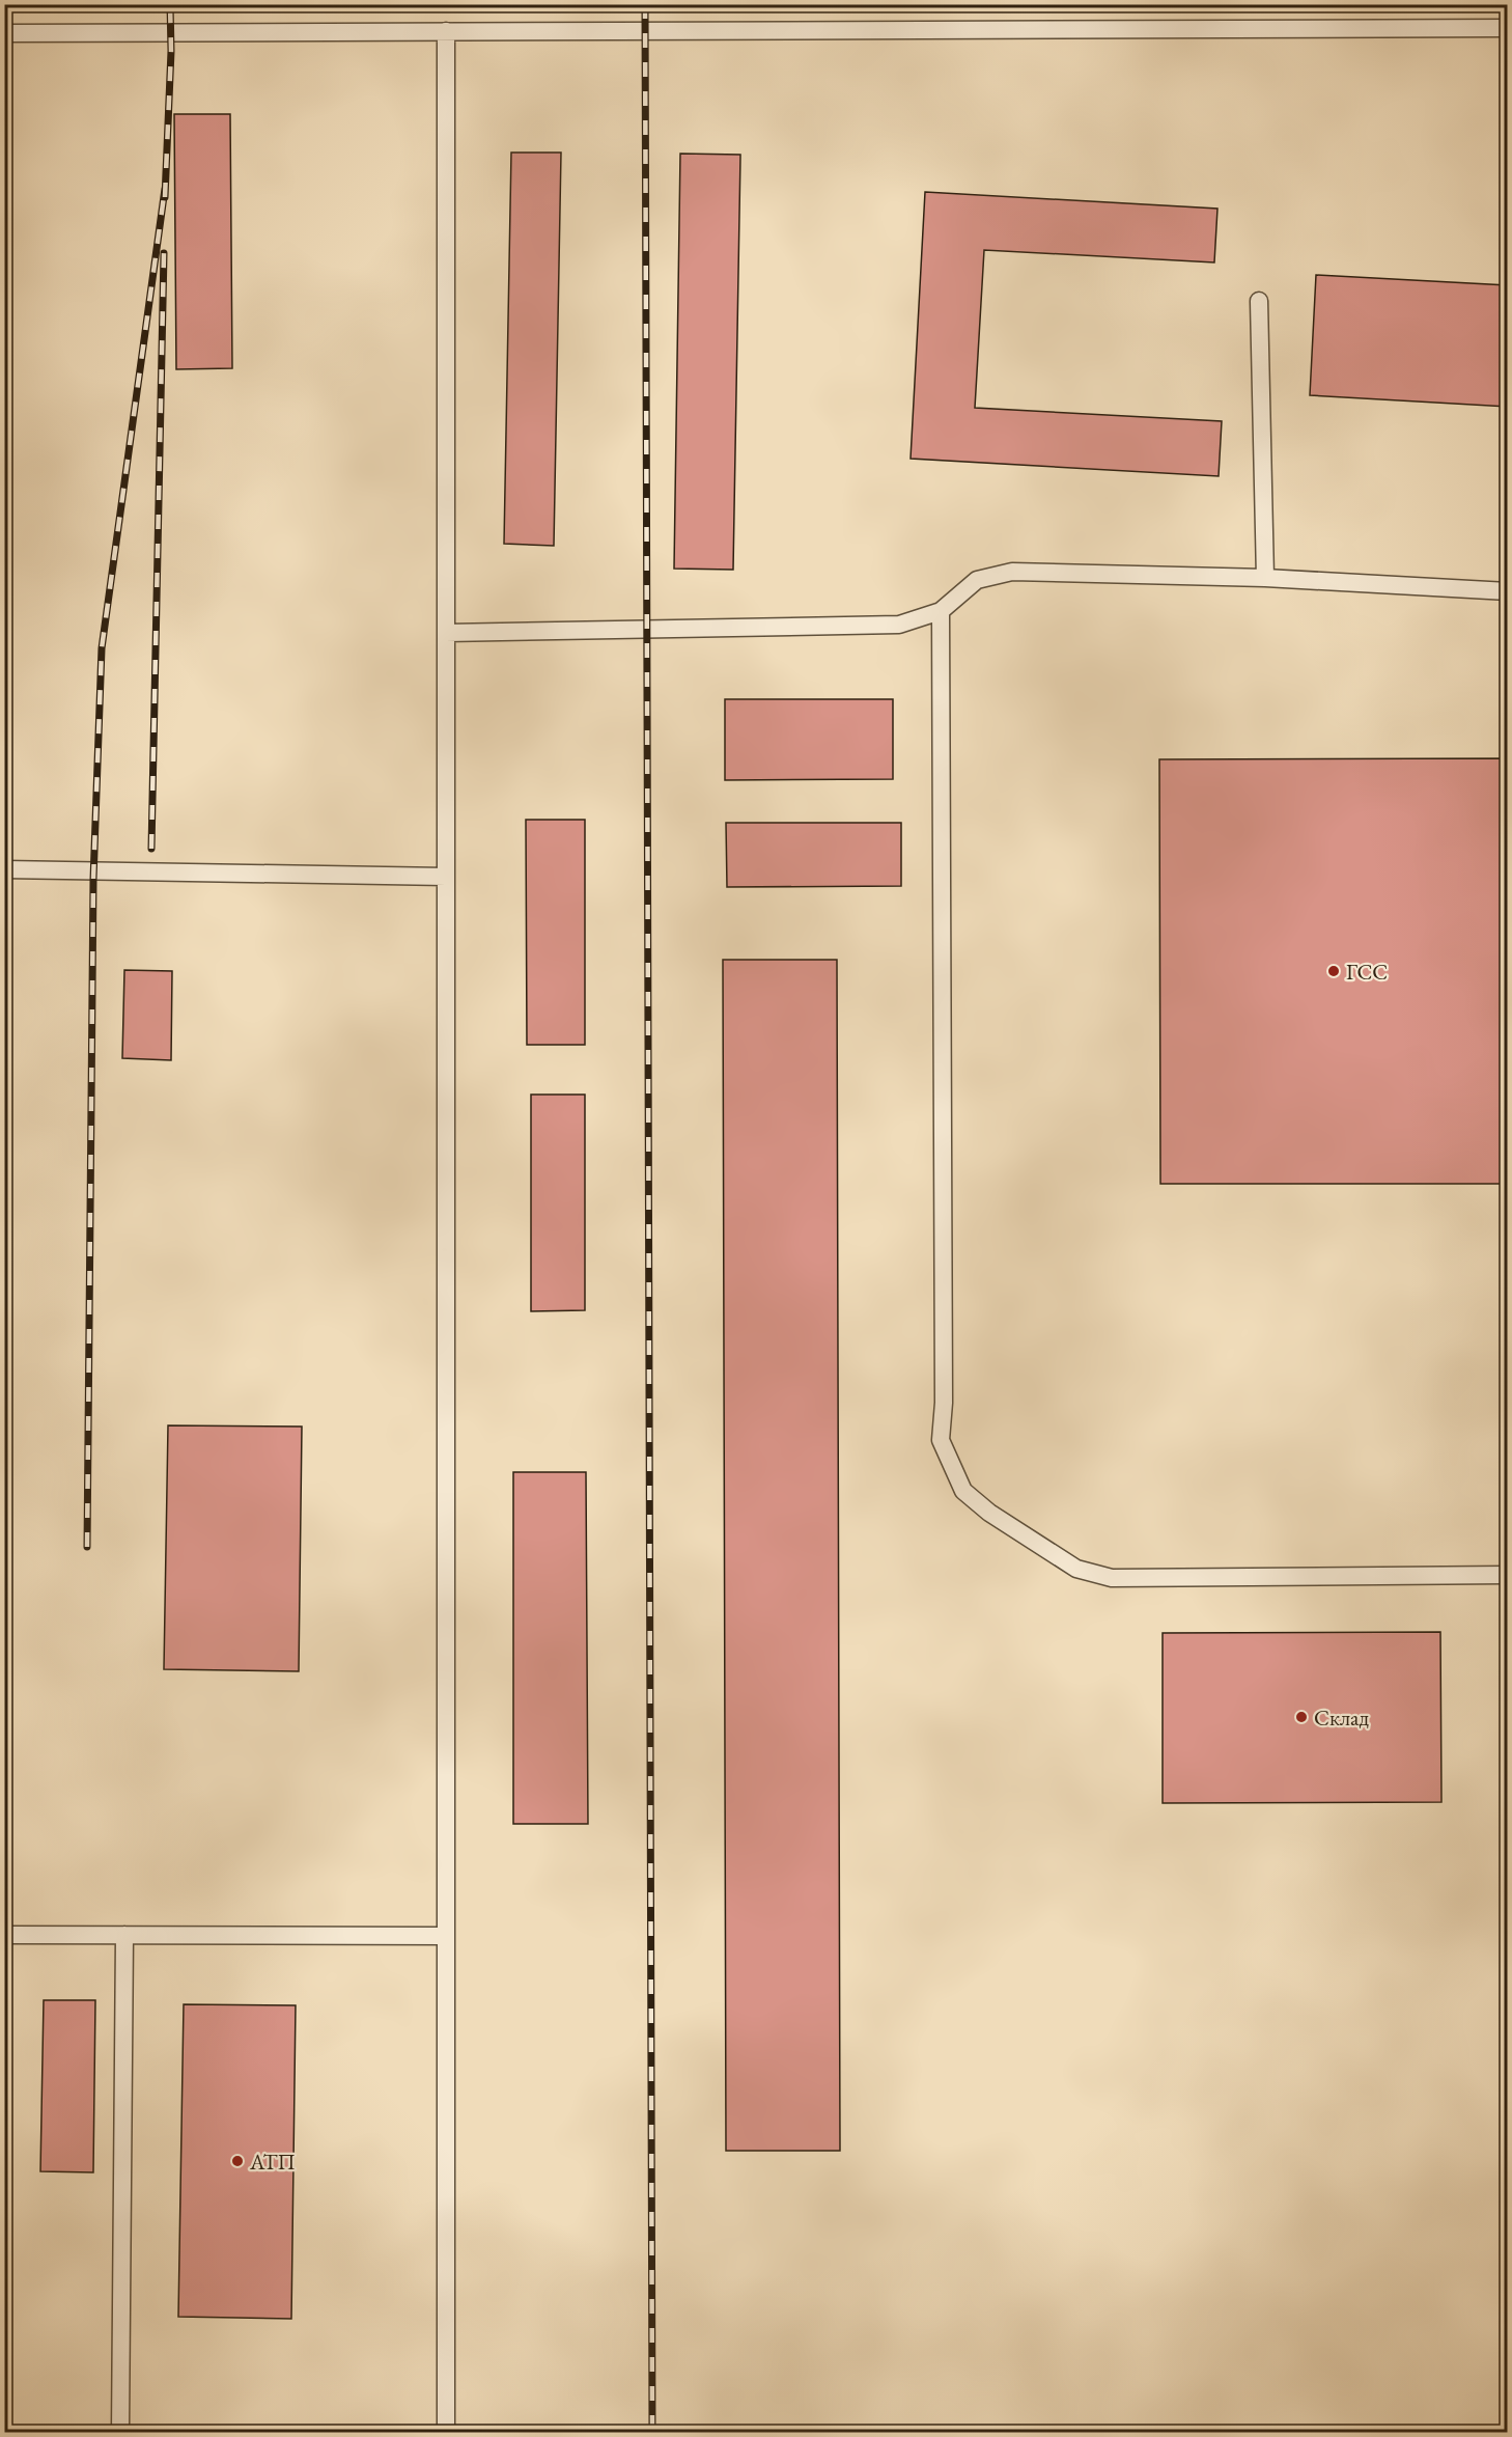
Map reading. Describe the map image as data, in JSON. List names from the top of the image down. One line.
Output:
{"places":["ГСС","Склад","АТП"]}
